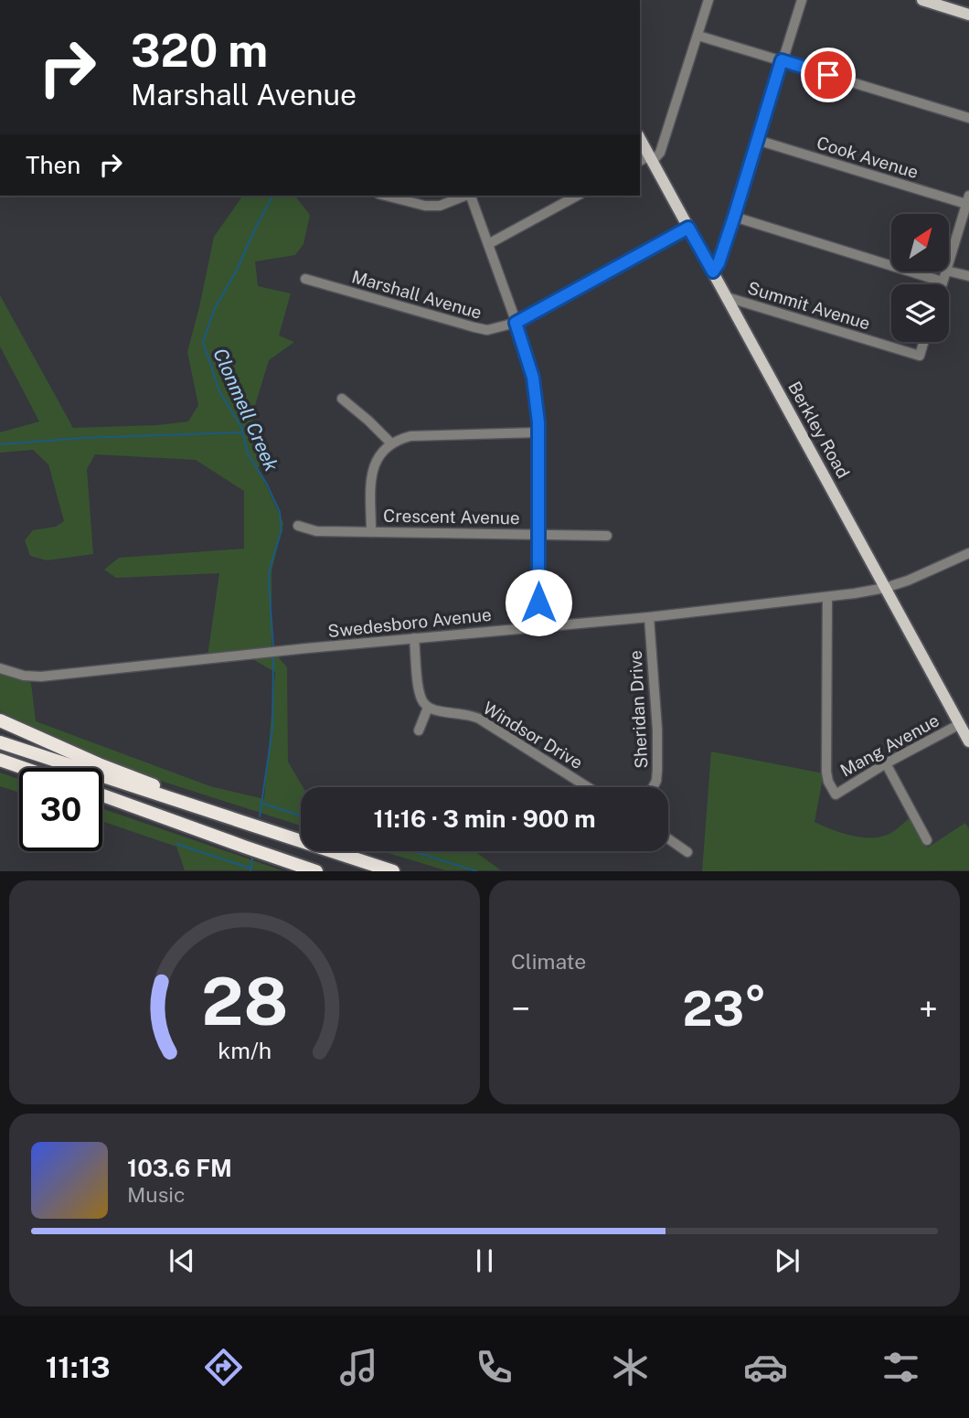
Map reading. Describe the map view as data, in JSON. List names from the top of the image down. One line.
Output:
{"streets":{"main road":["Berkley Road"],"street":["Cook Avenue","Marshall Avenue","Summit Avenue","Crescent Avenue","Swedesboro Avenue","Sheridan Drive","Windsor Drive","Mang Avenue"]},"crossings":[["Marshall Avenue","Berkley Road"],["Summit Avenue","Berkley Road"],["Berkley Road","Swedesboro Avenue"],["Berkley Road","Mang Avenue"],["Swedesboro Avenue","Sheridan Drive"],["Swedesboro Avenue","Mang Avenue"]],"water":["Clonmell Creek"],"north":"top right","page":{"turn":["320 m","Marshall Avenue"],"then":"Then","limit":"30","trip":"11:16 · 3 min · 900 m","tile":"Climate","heat":["−","23°","+"],"song":["103.6 FM","Music"],"tabs":"11:13","gauge":["28","km/h"]}}
